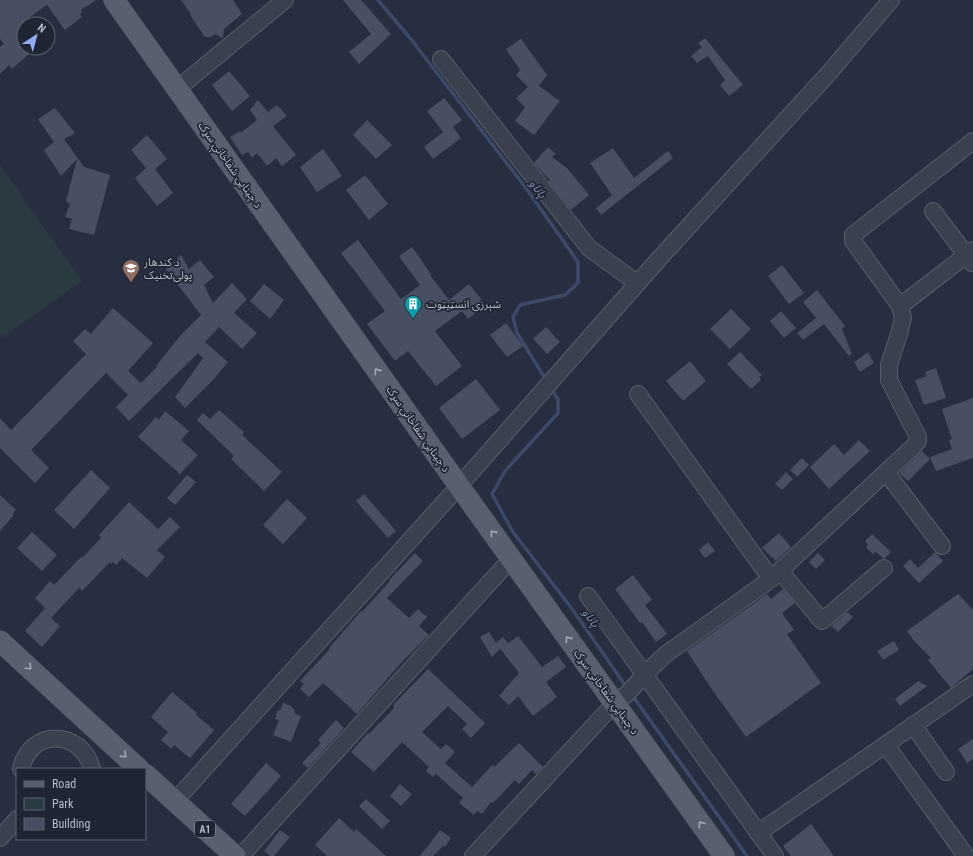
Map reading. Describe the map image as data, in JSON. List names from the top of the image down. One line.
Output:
{"streets":{"main road":["د چينايي شفاخانې سړک","A1"]},"one_way":["د چينايي شفاخانې سړک"],"water":["پاتاو"],"places":{"school or university":["د کندهار پولی‌تخنیک"],"building":["شېرزی انسټيټوت"]},"legend":["Road","Park","Building"],"north":"top right"}
